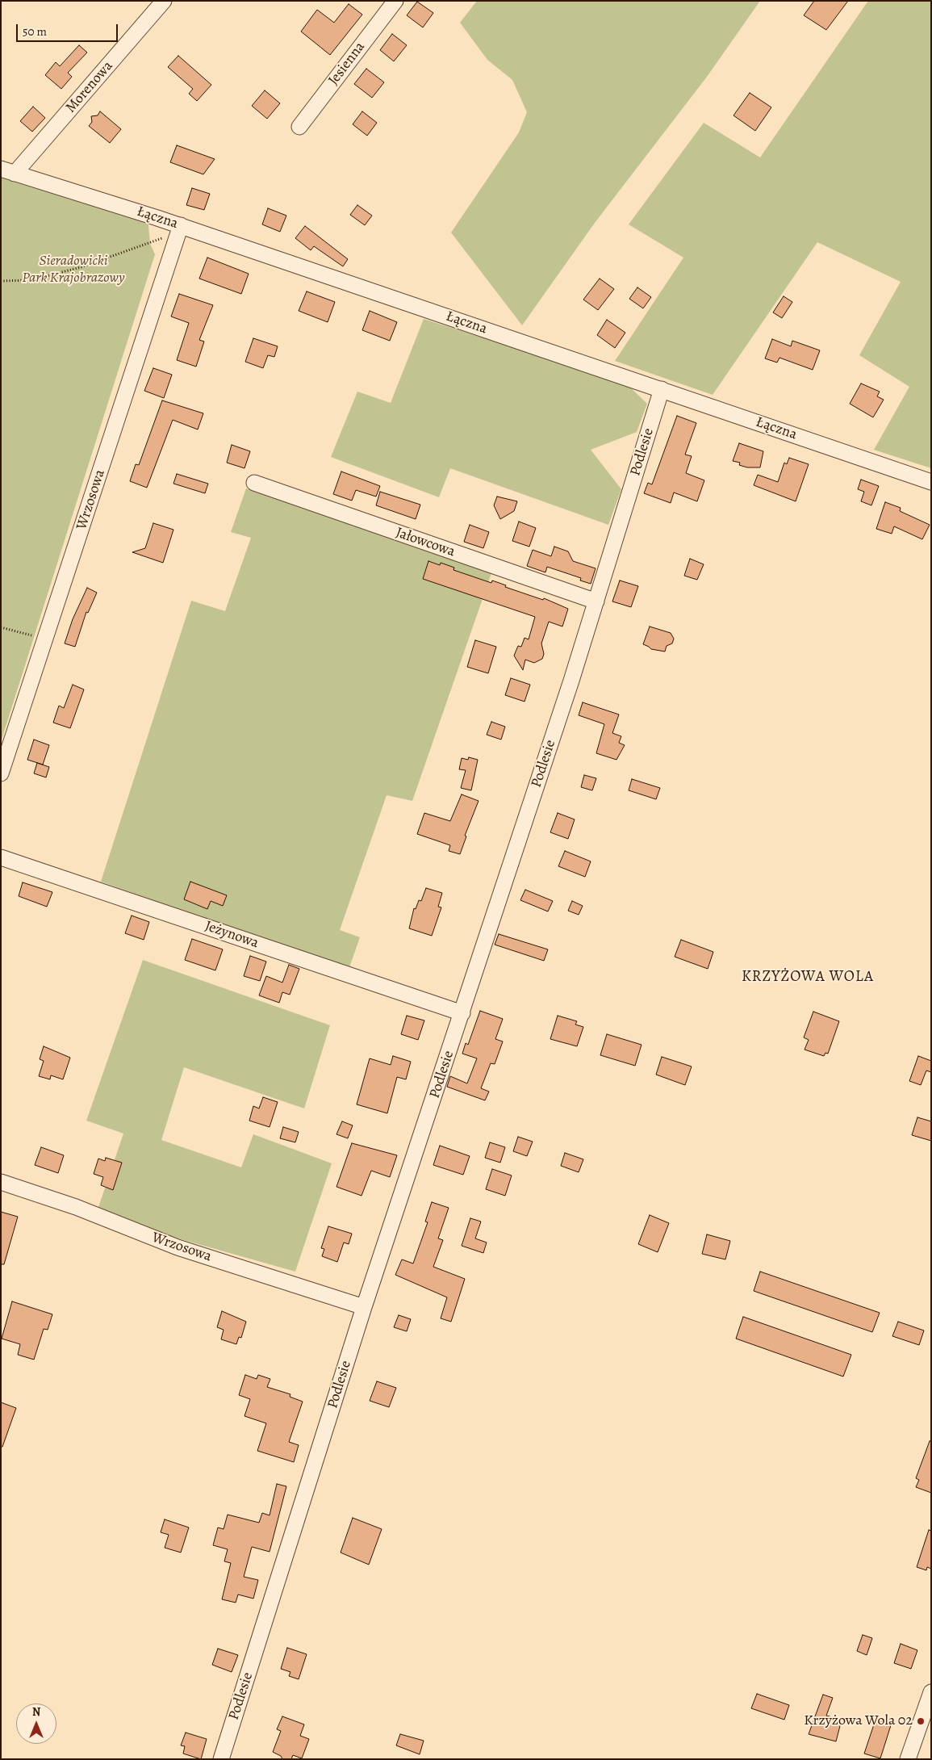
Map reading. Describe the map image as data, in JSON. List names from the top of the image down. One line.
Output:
{"streets":{"street":["Jesienna","Morenowa","Łączna","Podlesie","Wrzosowa","Jałowcowa","Jeżynowa"]},"crossings":[["Morenowa","Łączna"],["Łączna","Podlesie"],["Łączna","Wrzosowa"],["Podlesie","Wrzosowa"],["Podlesie","Jałowcowa"],["Podlesie","Jeżynowa"]],"districts":["KRZYŻOWA WOLA"],"parks":["Sieradowicki Park Krajobrazowy"],"places":["Krzyżowa Wola 02"],"scale_bar":"50 m","north":"top"}
